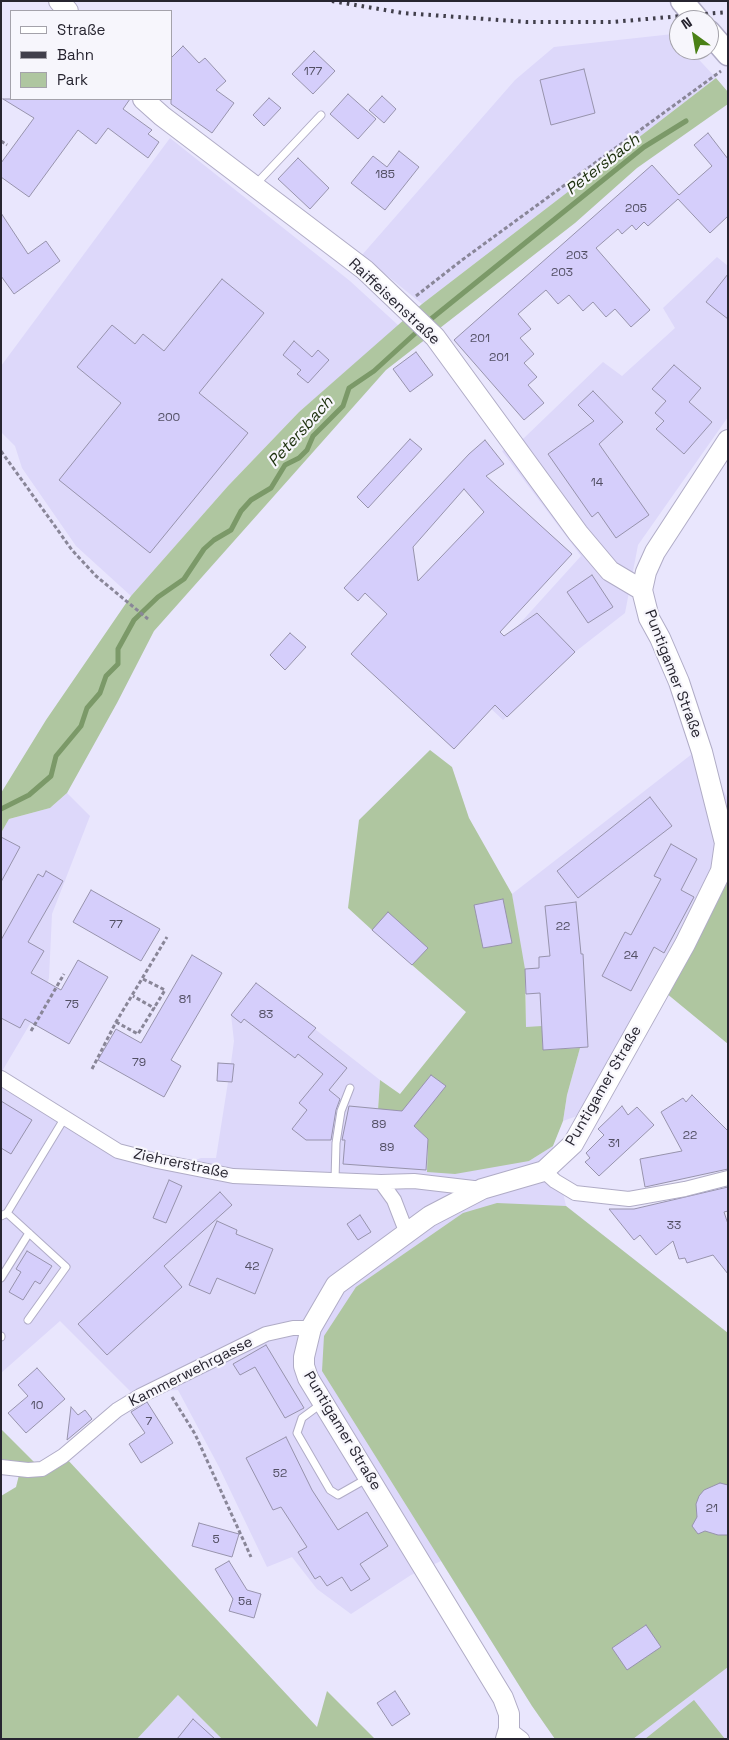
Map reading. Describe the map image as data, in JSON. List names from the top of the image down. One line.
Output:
{"streets":{"main road":["Raiffeisenstraße","Puntigamer Straße"],"street":["Ziehrerstraße","Kammerwehrgasse"]},"crossings":[["Raiffeisenstraße","Puntigamer Straße"],["Puntigamer Straße","Ziehrerstraße"],["Puntigamer Straße","Kammerwehrgasse"]],"water":["Petersbach"],"house_numbers":["177","185","205","203","203","201","201","200","14","77","22","24","81","75","83","79","89","22","31","89","33","42","10","7","52","21","5","5a"],"legend":["Straße","Bahn","Park"],"north":"top left"}
